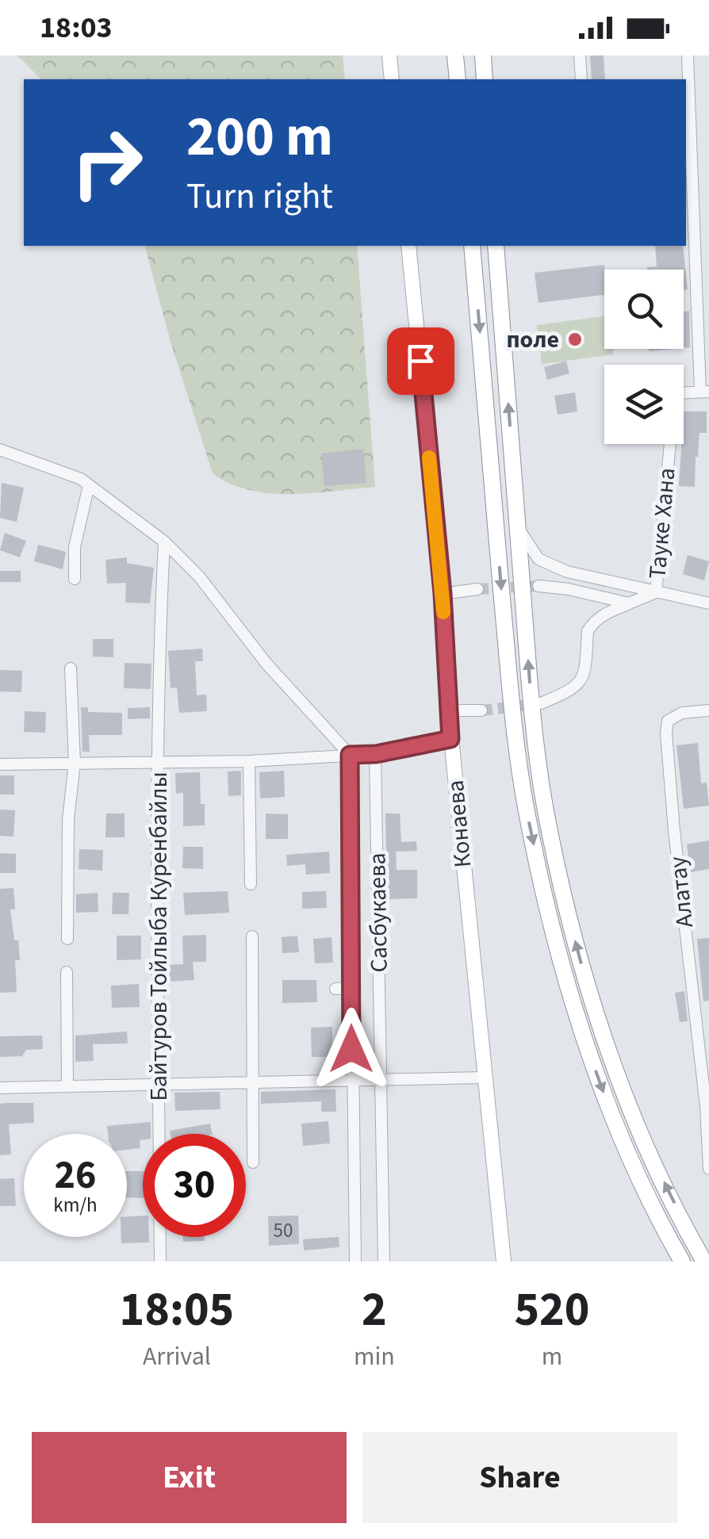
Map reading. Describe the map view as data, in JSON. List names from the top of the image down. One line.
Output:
{"streets":{"main road":["Конаева"],"street":["Тауке Хана","Алатау","Сасбукаева","Байтуров Тойлыба Куренбайлы"]},"places":["поле"],"house_numbers":["50"],"page":{"status":"18:03","turn":["200 m","Turn right"],"speed":"26 km/h","limit":"30","eta":["18:05","Arrival","2","min","520","m"],"buttons":["Exit","Share"]}}
